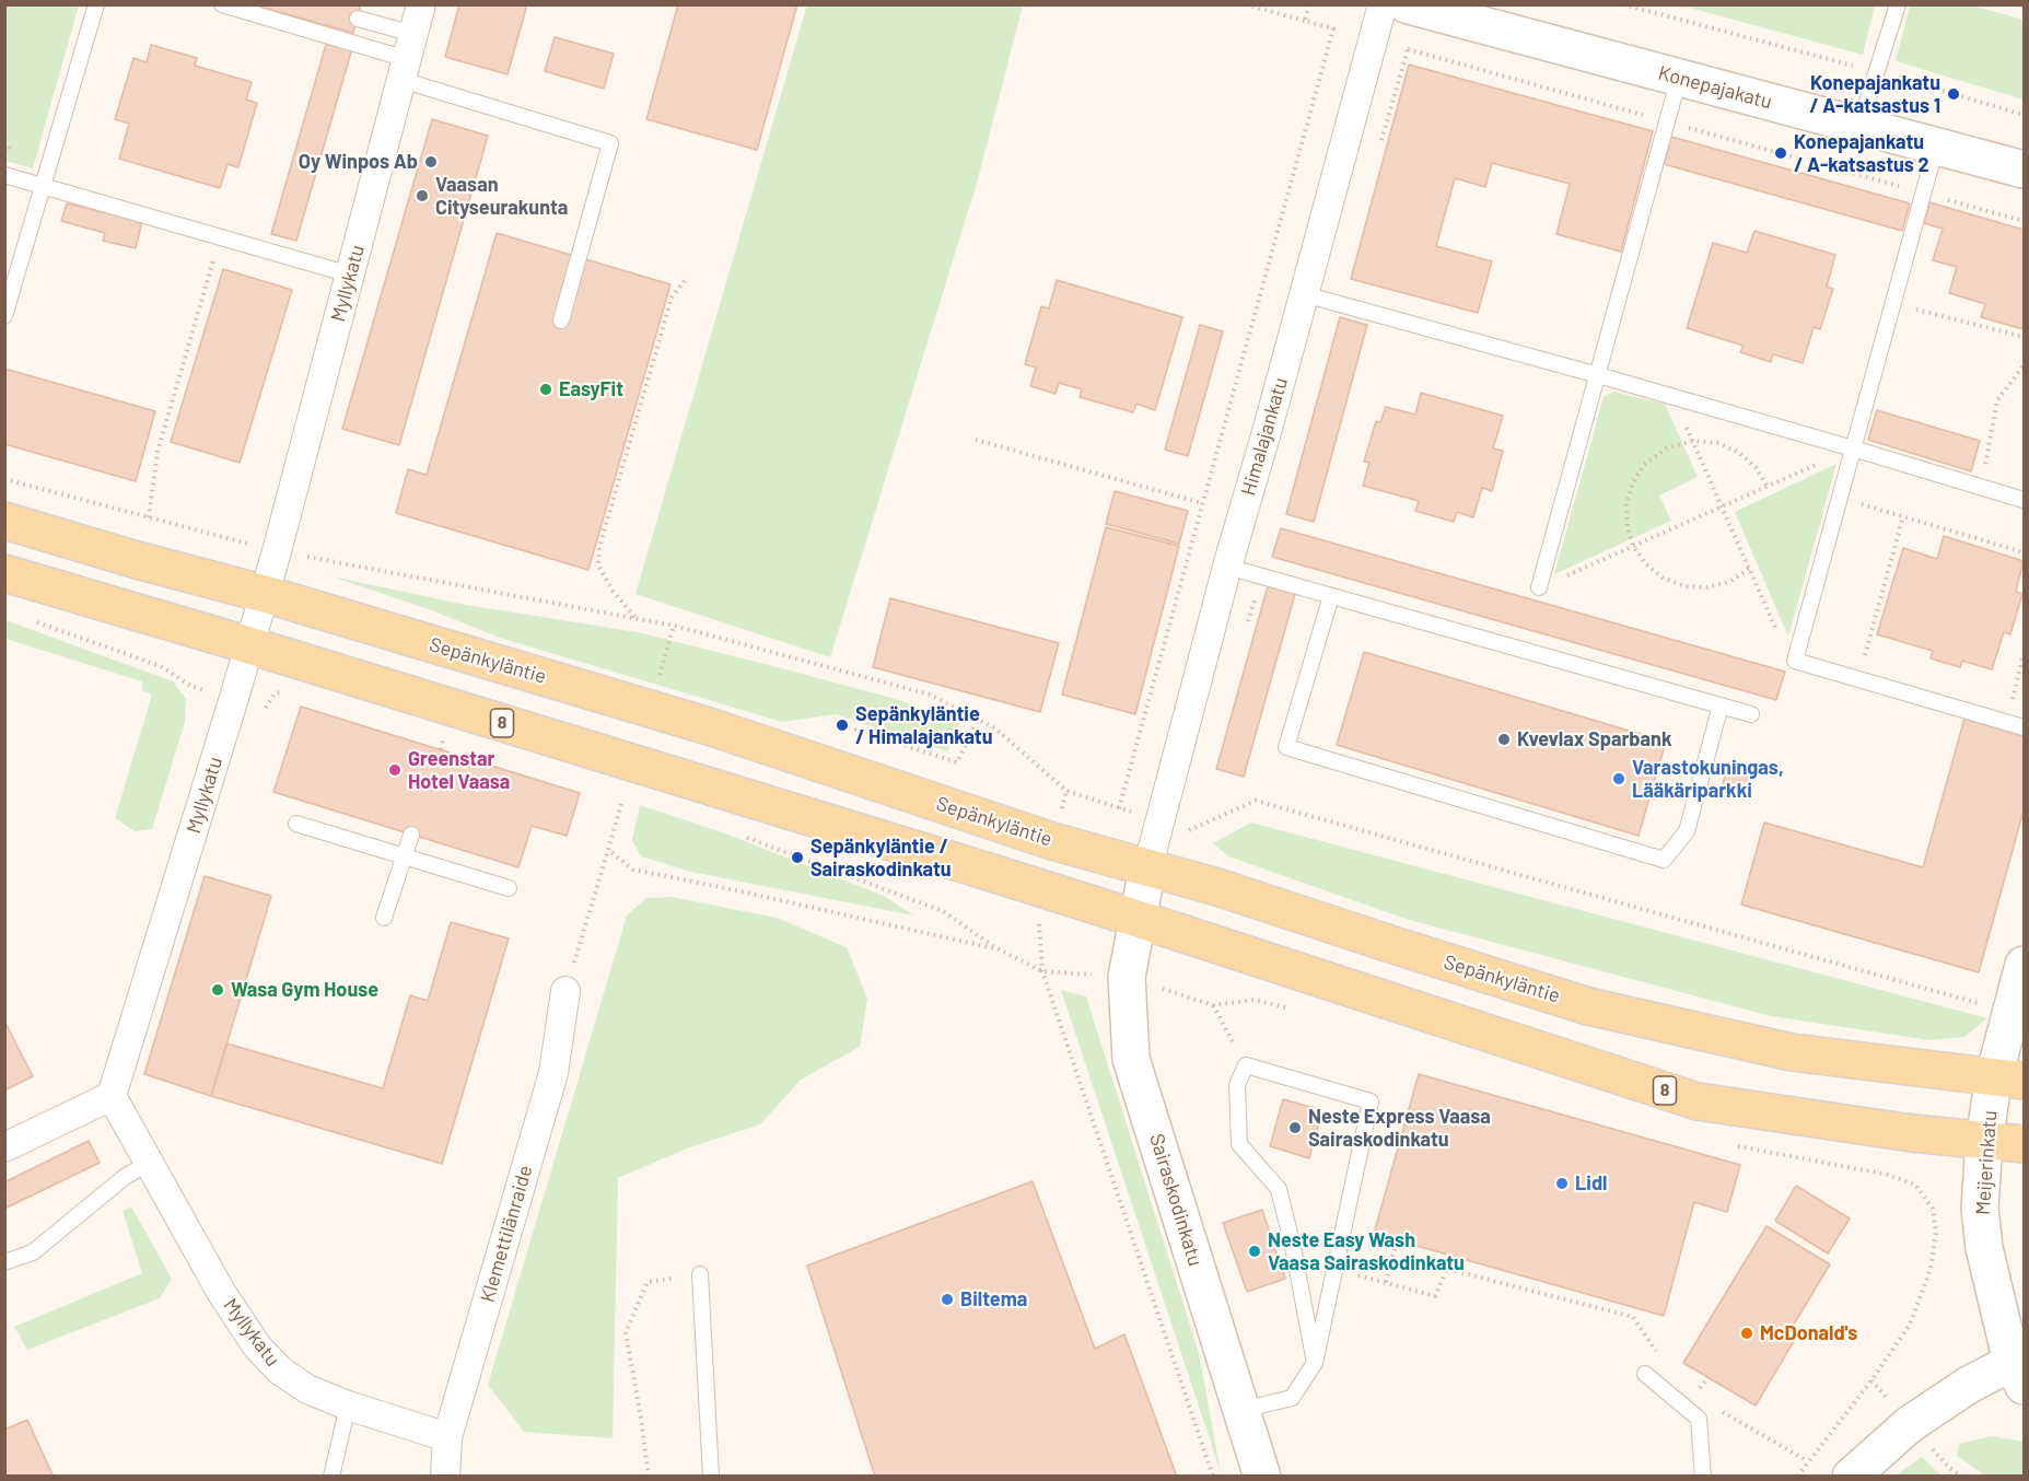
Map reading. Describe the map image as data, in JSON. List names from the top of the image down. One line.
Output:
{"streets":{"main road":["Sepänkyläntie","8"],"street":["Konepajakatu","Myllykatu","Himalajankatu","Meijerinkatu","Sairaskodinkatu","Klemettilänraide"]},"crossings":[["Myllykatu","Sepänkyläntie"],["Myllykatu","8"],["Myllykatu","Klemettilänraide"],["Himalajankatu","Sepänkyläntie"],["Himalajankatu","Sairaskodinkatu"],["Sepänkyläntie","Meijerinkatu"],["Sepänkyläntie","Sairaskodinkatu"],["8","Meijerinkatu"],["8","Sairaskodinkatu"]],"places":["Konepajankatu / A-katsastus 1","Konepajankatu / A-katsastus 2","Oy Winpos Ab","Vaasan Cityseurakunta","EasyFit","Sepänkyläntie / Himalajankatu","Kvevlax Sparbank","Greenstar Hotel Vaasa","Varastokuningas, Lääkäriparkki","Sepänkyläntie / Sairaskodinkatu","Wasa Gym House","Neste Express Vaasa Sairaskodinkatu","Lidl","Neste Easy Wash Vaasa Sairaskodinkatu","Biltema","McDonald's"]}
